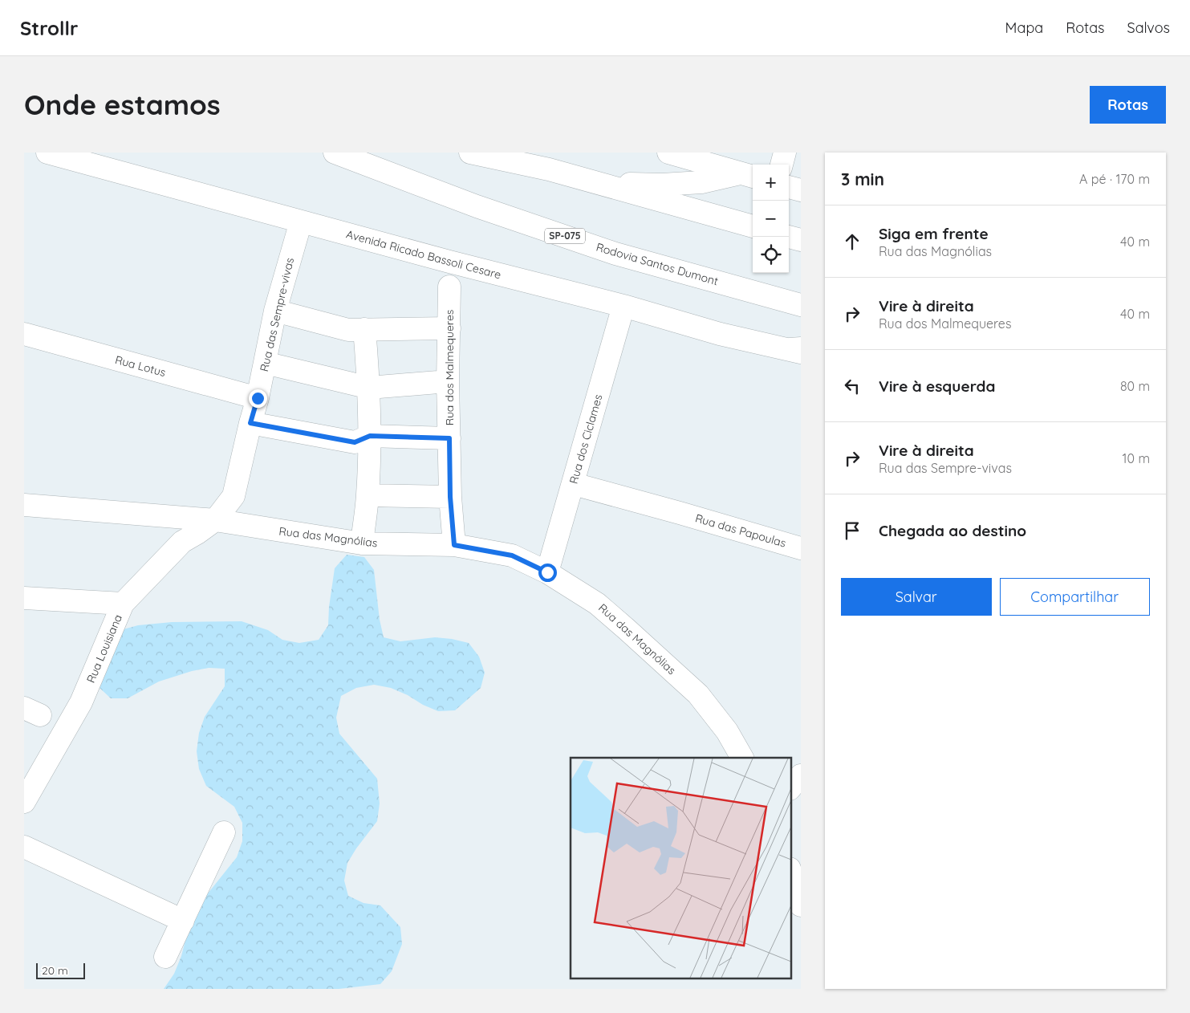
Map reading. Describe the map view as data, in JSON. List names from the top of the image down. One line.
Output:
{"streets":{"main road":["SP-075","Avenida Ricado Bassoli Cesare","Rodovia Santos Dumont","Rua das Sempre-vivas","Rua Lotus","Rua dos Malmequeres","Rua dos Ciclames","Rua das Papoulas","Rua das Magnólias","Rua Louisiana"]},"crossings":[["Avenida Ricado Bassoli Cesare","Rua das Sempre-vivas"],["Avenida Ricado Bassoli Cesare","Rua dos Ciclames"],["Rua das Sempre-vivas","Rua Lotus"],["Rua das Sempre-vivas","Rua das Magnólias"],["Rua das Sempre-vivas","Rua Louisiana"],["Rua dos Malmequeres","Rua das Magnólias"],["Rua dos Ciclames","Rua das Papoulas"],["Rua dos Ciclames","Rua das Magnólias"],["Rua das Magnólias","Rua Louisiana"]],"scale_bar":"20 m","page":{"header":"Strollr","nav":["Mapa","Rotas","Salvos"],"buttons":["Rotas",["Salvar","Compartilhar"]],"title":"Onde estamos","heading":["3 min","A pé · 170 m"],"map_buttons":["+","−"],"list":[["Siga em frente","Rua das Magnólias","40 m"],["Vire à direita","Rua dos Malmequeres","40 m"],["Vire à esquerda","80 m"],["Vire à direita","Rua das Sempre-vivas","10 m"],"Chegada ao destino"],"scale":"20 m"}}
